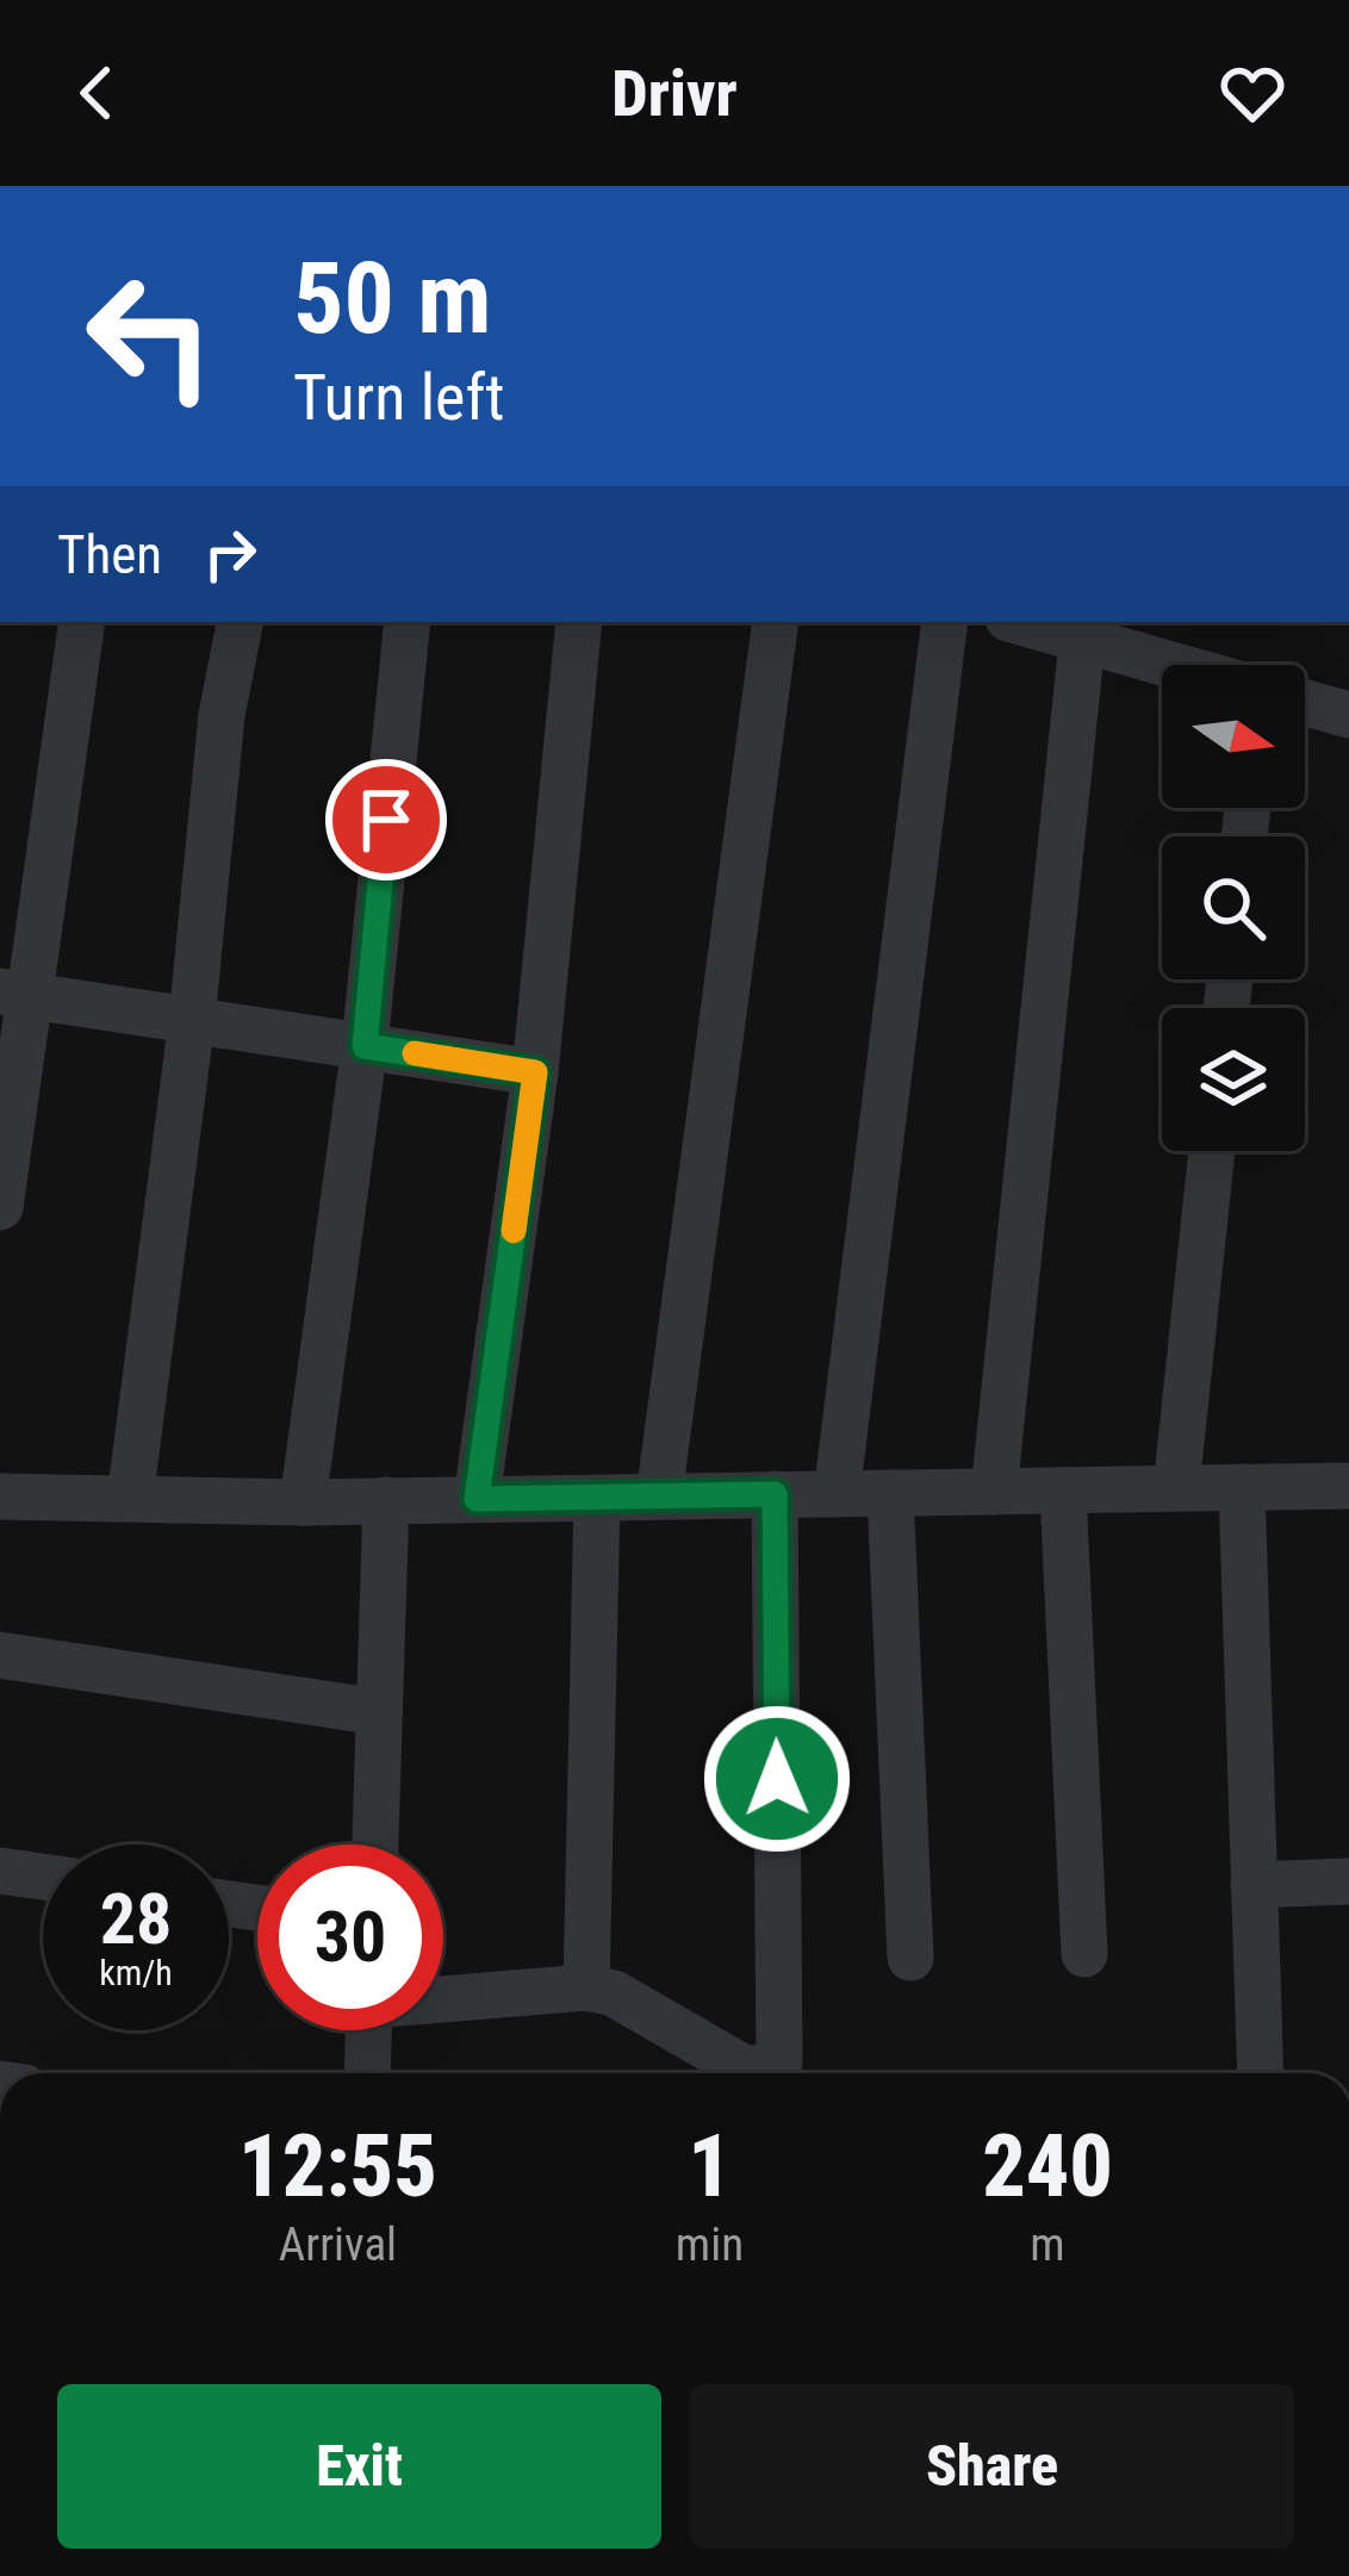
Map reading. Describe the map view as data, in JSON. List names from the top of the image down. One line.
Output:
{"north":"right","page":{"header":"Drivr","turn":["50 m","Turn left"],"then":"Then","speed":"28 km/h","limit":"30","eta":["12:55","Arrival","1","min","240","m"],"buttons":["Exit","Share"]}}
